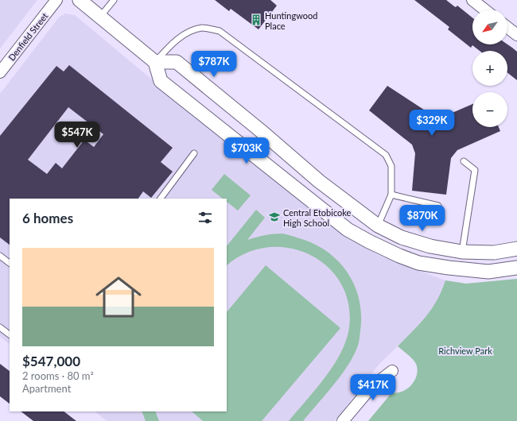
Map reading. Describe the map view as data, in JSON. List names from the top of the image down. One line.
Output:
{"streets":{"street":["Denfield Street"]},"parks":["Richview Park"],"places":{"building":["Huntingwood Place"],"school or university":["Central Etobicoke High School"]},"north":"bottom left","page":{"map_buttons":["+","−"],"price":["$787K","$329K","$547K","$703K","$870K","$417K"],"heading":"6 homes","list":[{"name":"$547,000","note":"2 rooms · 80 m² · Apartment"}]}}
